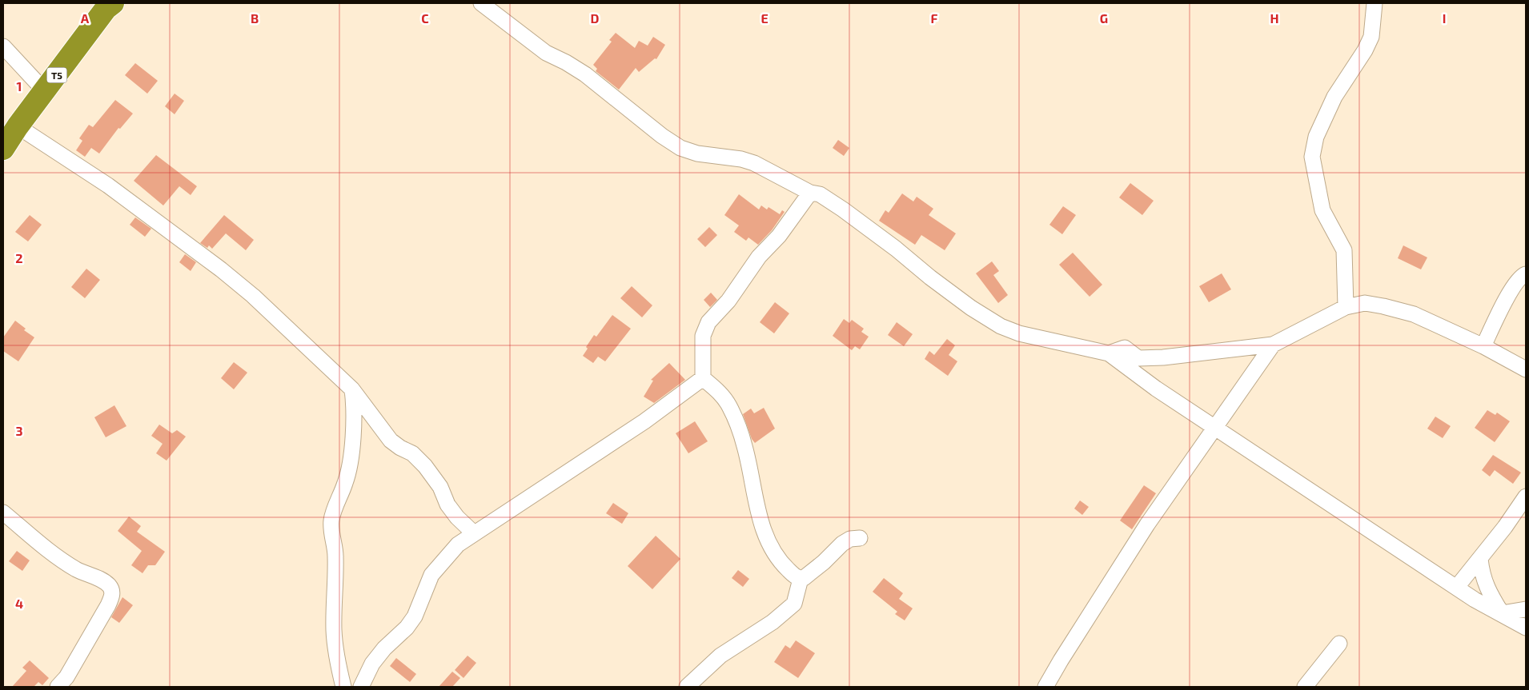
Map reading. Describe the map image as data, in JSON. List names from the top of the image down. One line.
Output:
{"streets":{"highway":["T5"]},"grid":{"columns":["A","B","C","D","E","F","G","H","I"],"rows":["1","2","3","4"]}}
